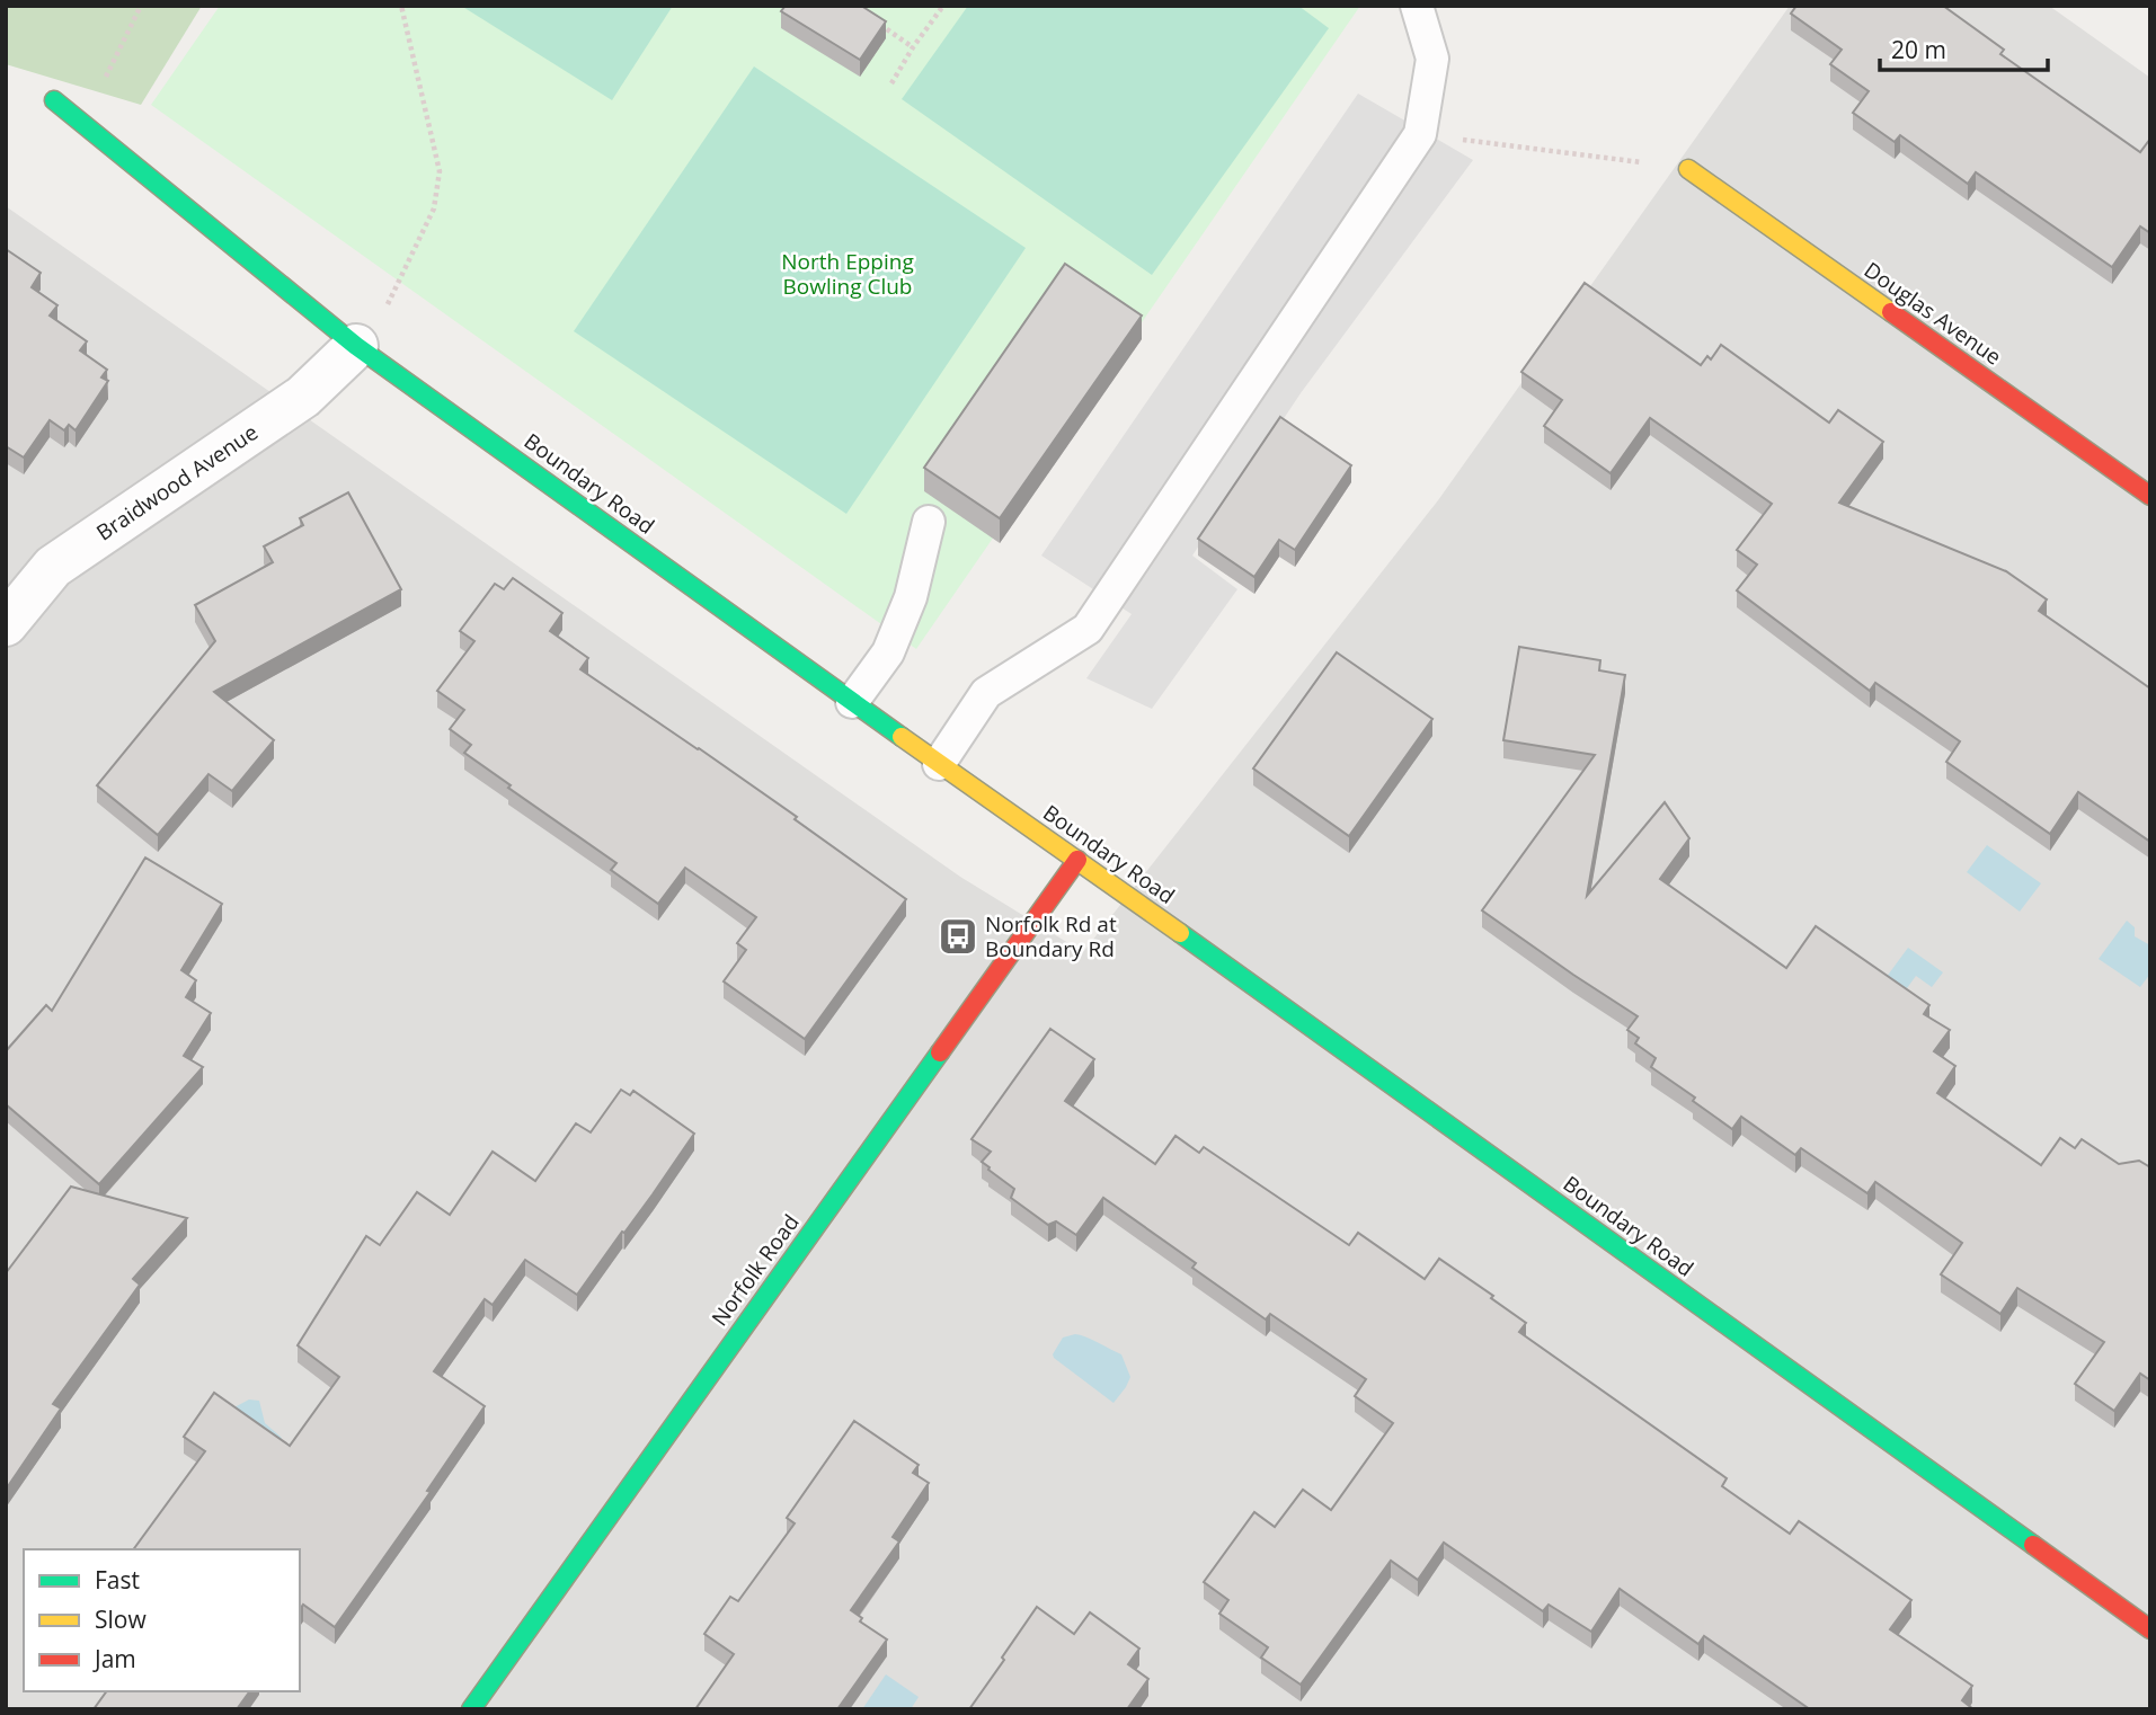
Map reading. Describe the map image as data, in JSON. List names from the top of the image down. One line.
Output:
{"streets":{"street":["Douglas Avenue","Braidwood Avenue","Boundary Road","Norfolk Road"]},"crossings":[["Braidwood Avenue","Boundary Road"],["Boundary Road","Norfolk Road"]],"parks":["North Epping Bowling Club"],"places":{"bus stop":["Norfolk Rd at Boundary Rd"]},"legend":["Fast","Slow","Jam"],"scale_bar":"20 m"}
